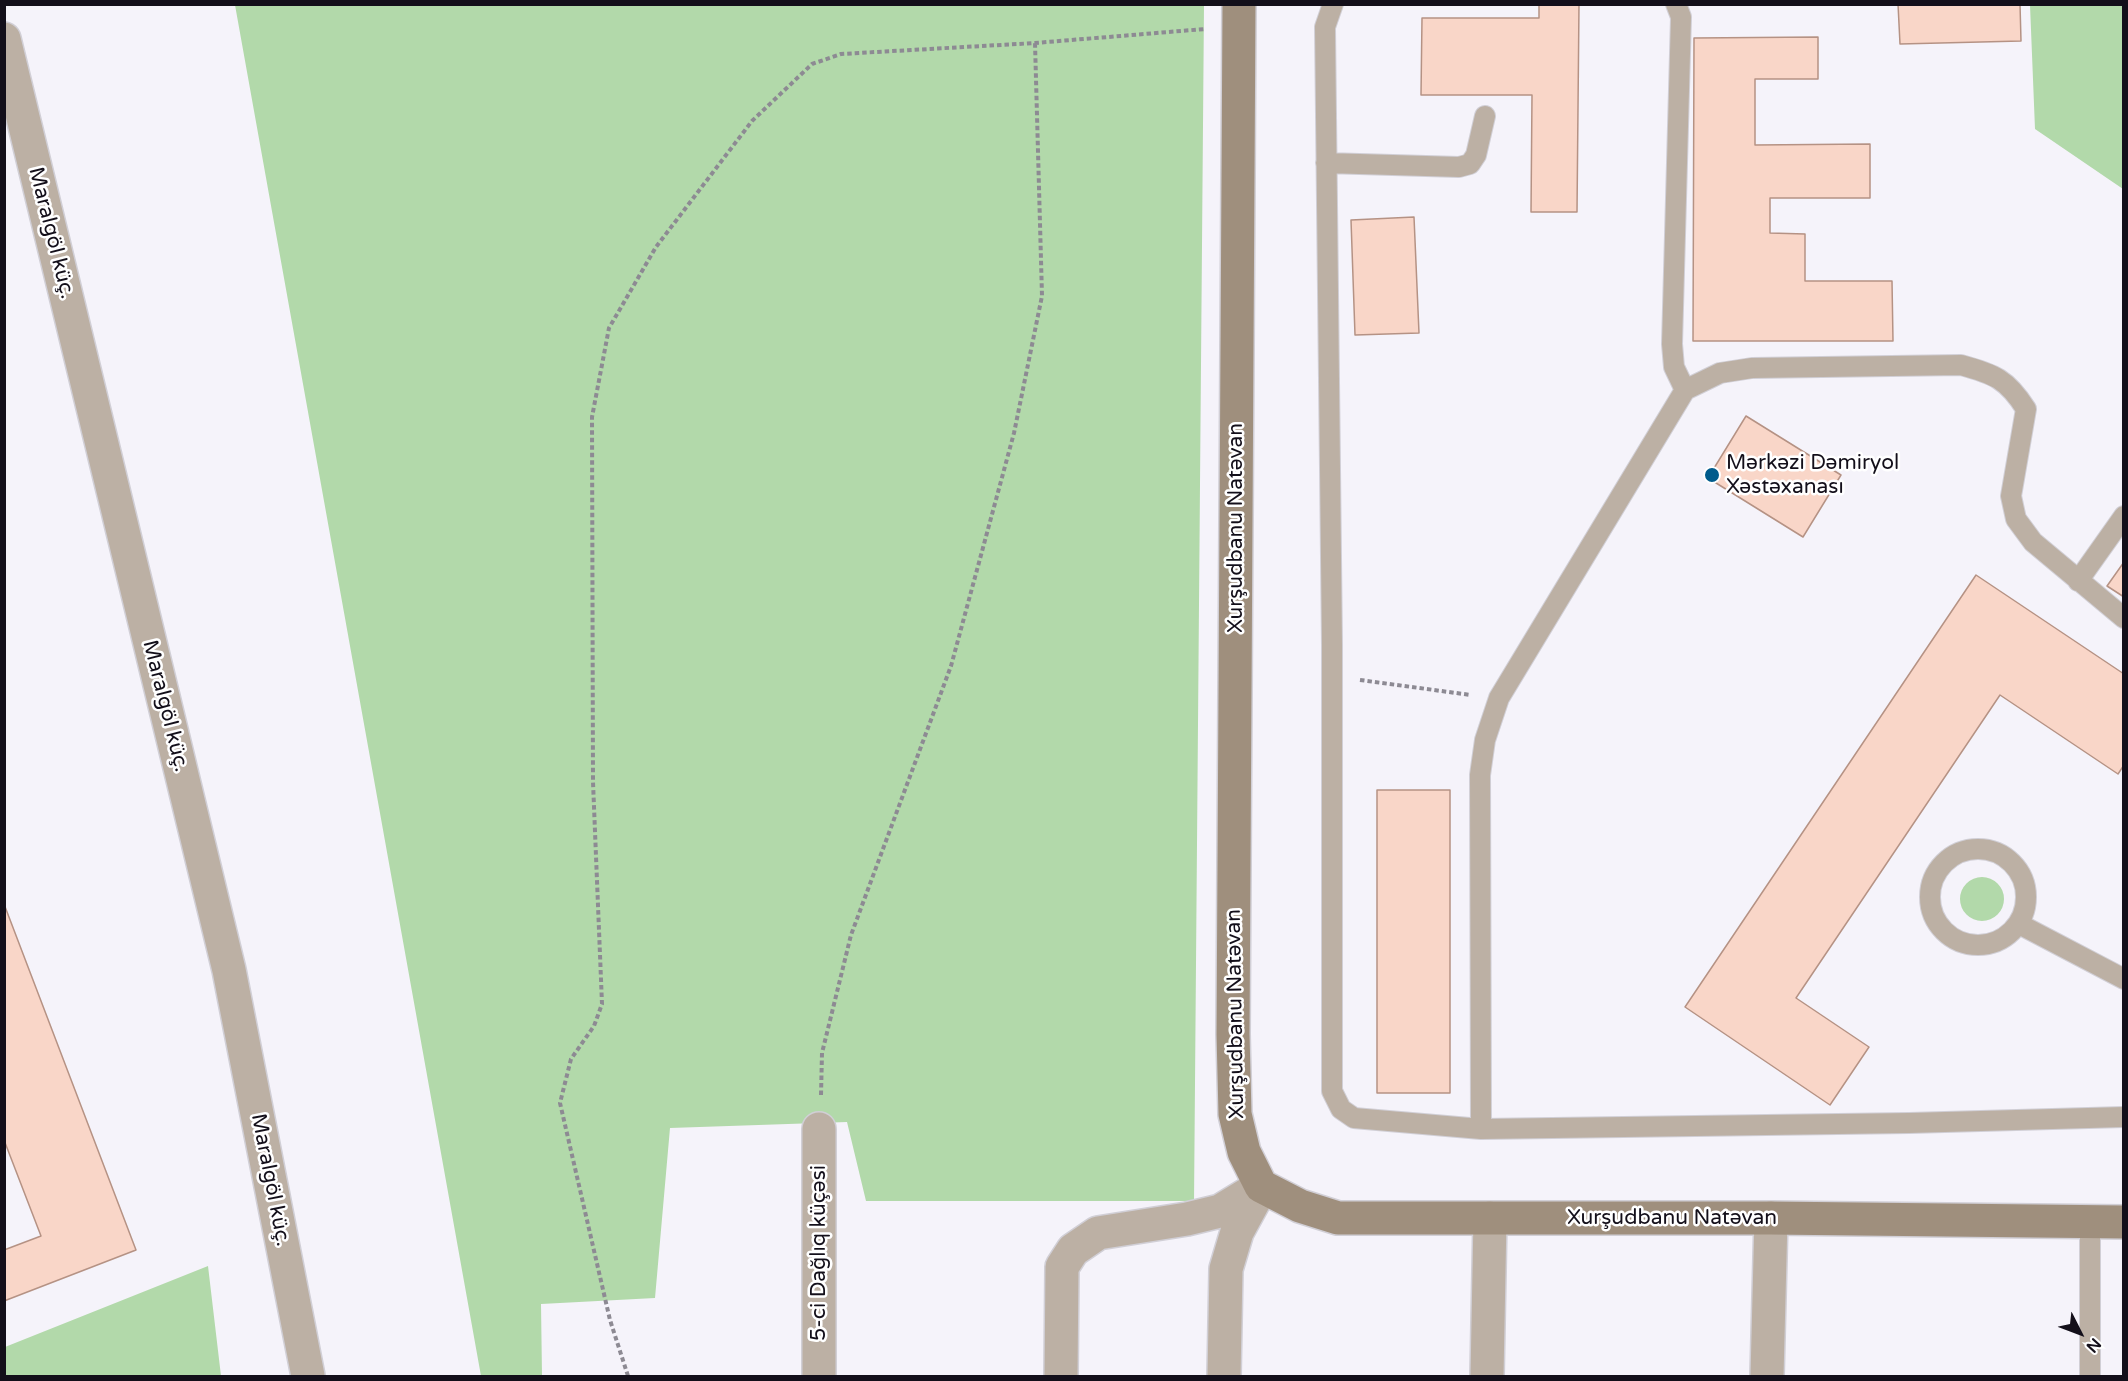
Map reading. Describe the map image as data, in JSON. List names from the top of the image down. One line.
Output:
{"streets":{"main road":["Xurşudbanu Natəvan"],"street":["Maralgöl küç.","5-ci Dağlıq küçəsi"]},"places":["Mərkəzi Dəmiryol Xəstəxanası"],"north":"bottom right"}
